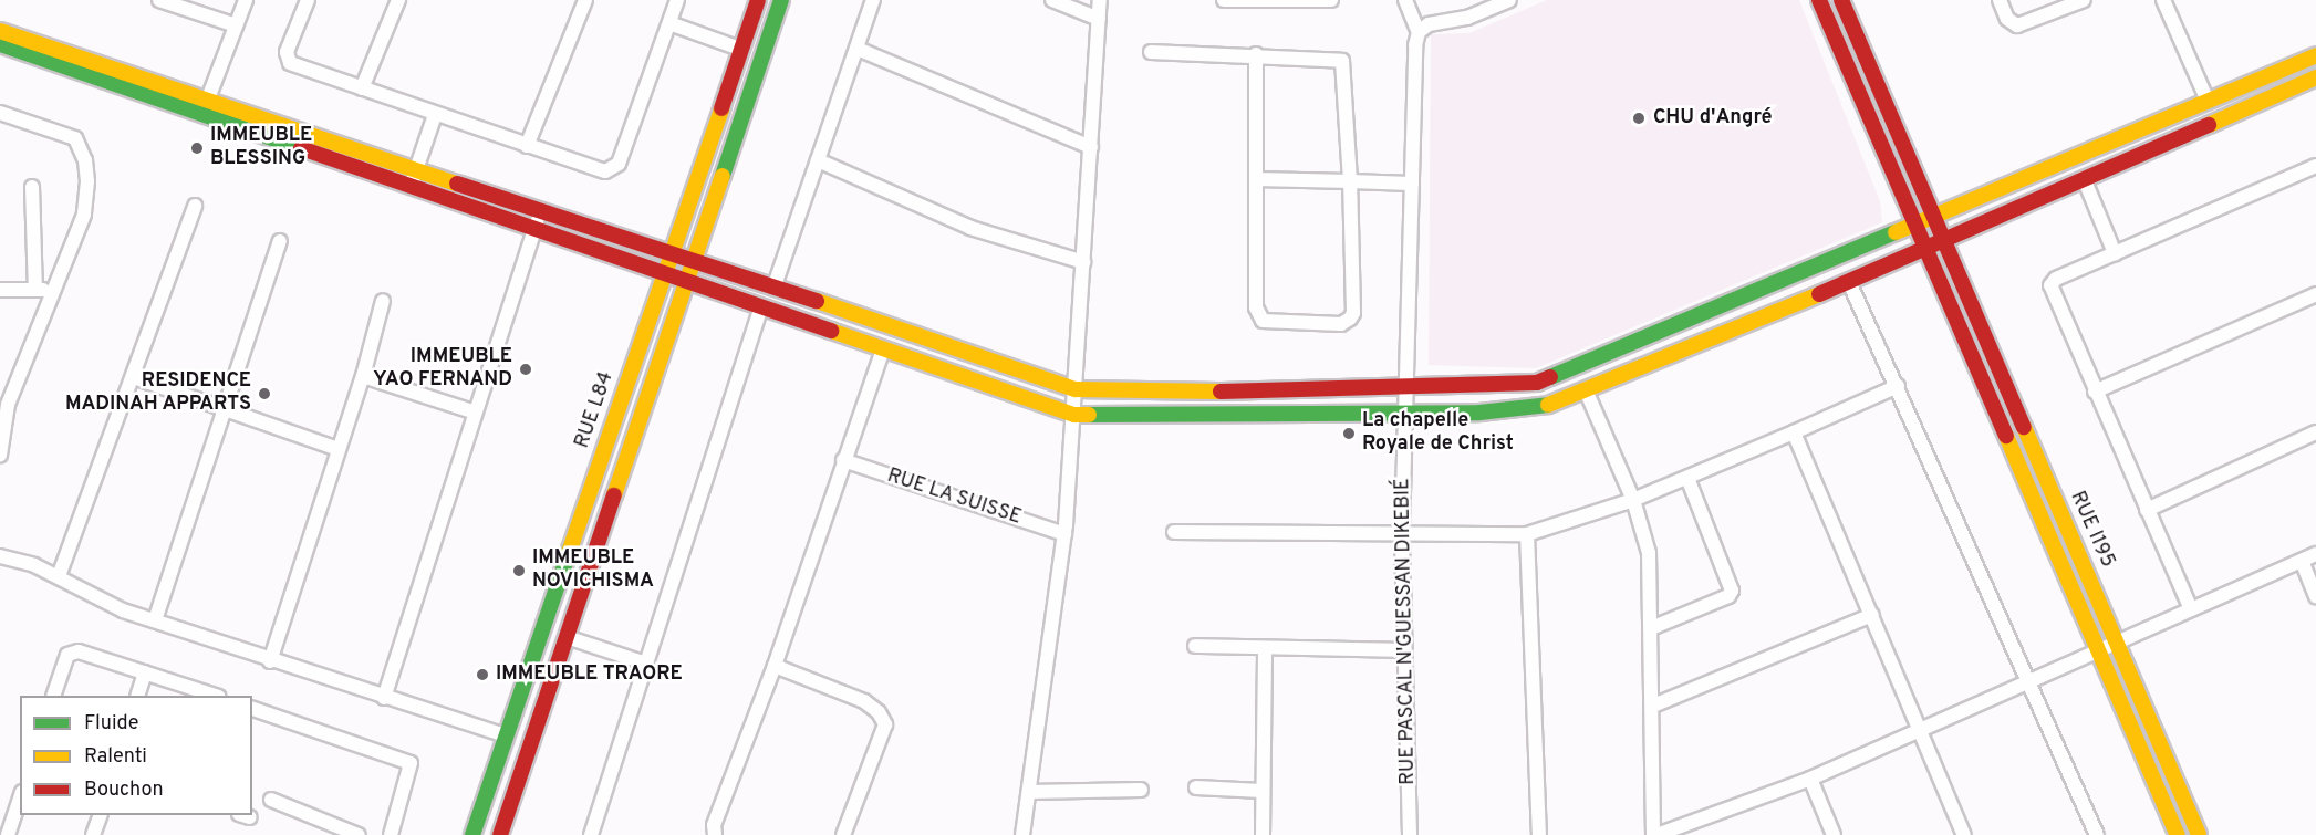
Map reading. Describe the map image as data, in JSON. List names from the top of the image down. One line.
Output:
{"streets":{"main road":["RUE L84","RUE I195"],"street":["RUE LA SUISSE","RUE PASCAL N'GUESSAN DIKEBIÉ"]},"places":["CHU d'Angré","IMMEUBLE BLESSING","IMMEUBLE YAO FERNAND","RESIDENCE MADINAH APPARTS","La chapelle Royale de Christ","IMMEUBLE NOVICHISMA","IMMEUBLE TRAORE"],"legend":["Fluide","Ralenti","Bouchon"]}
